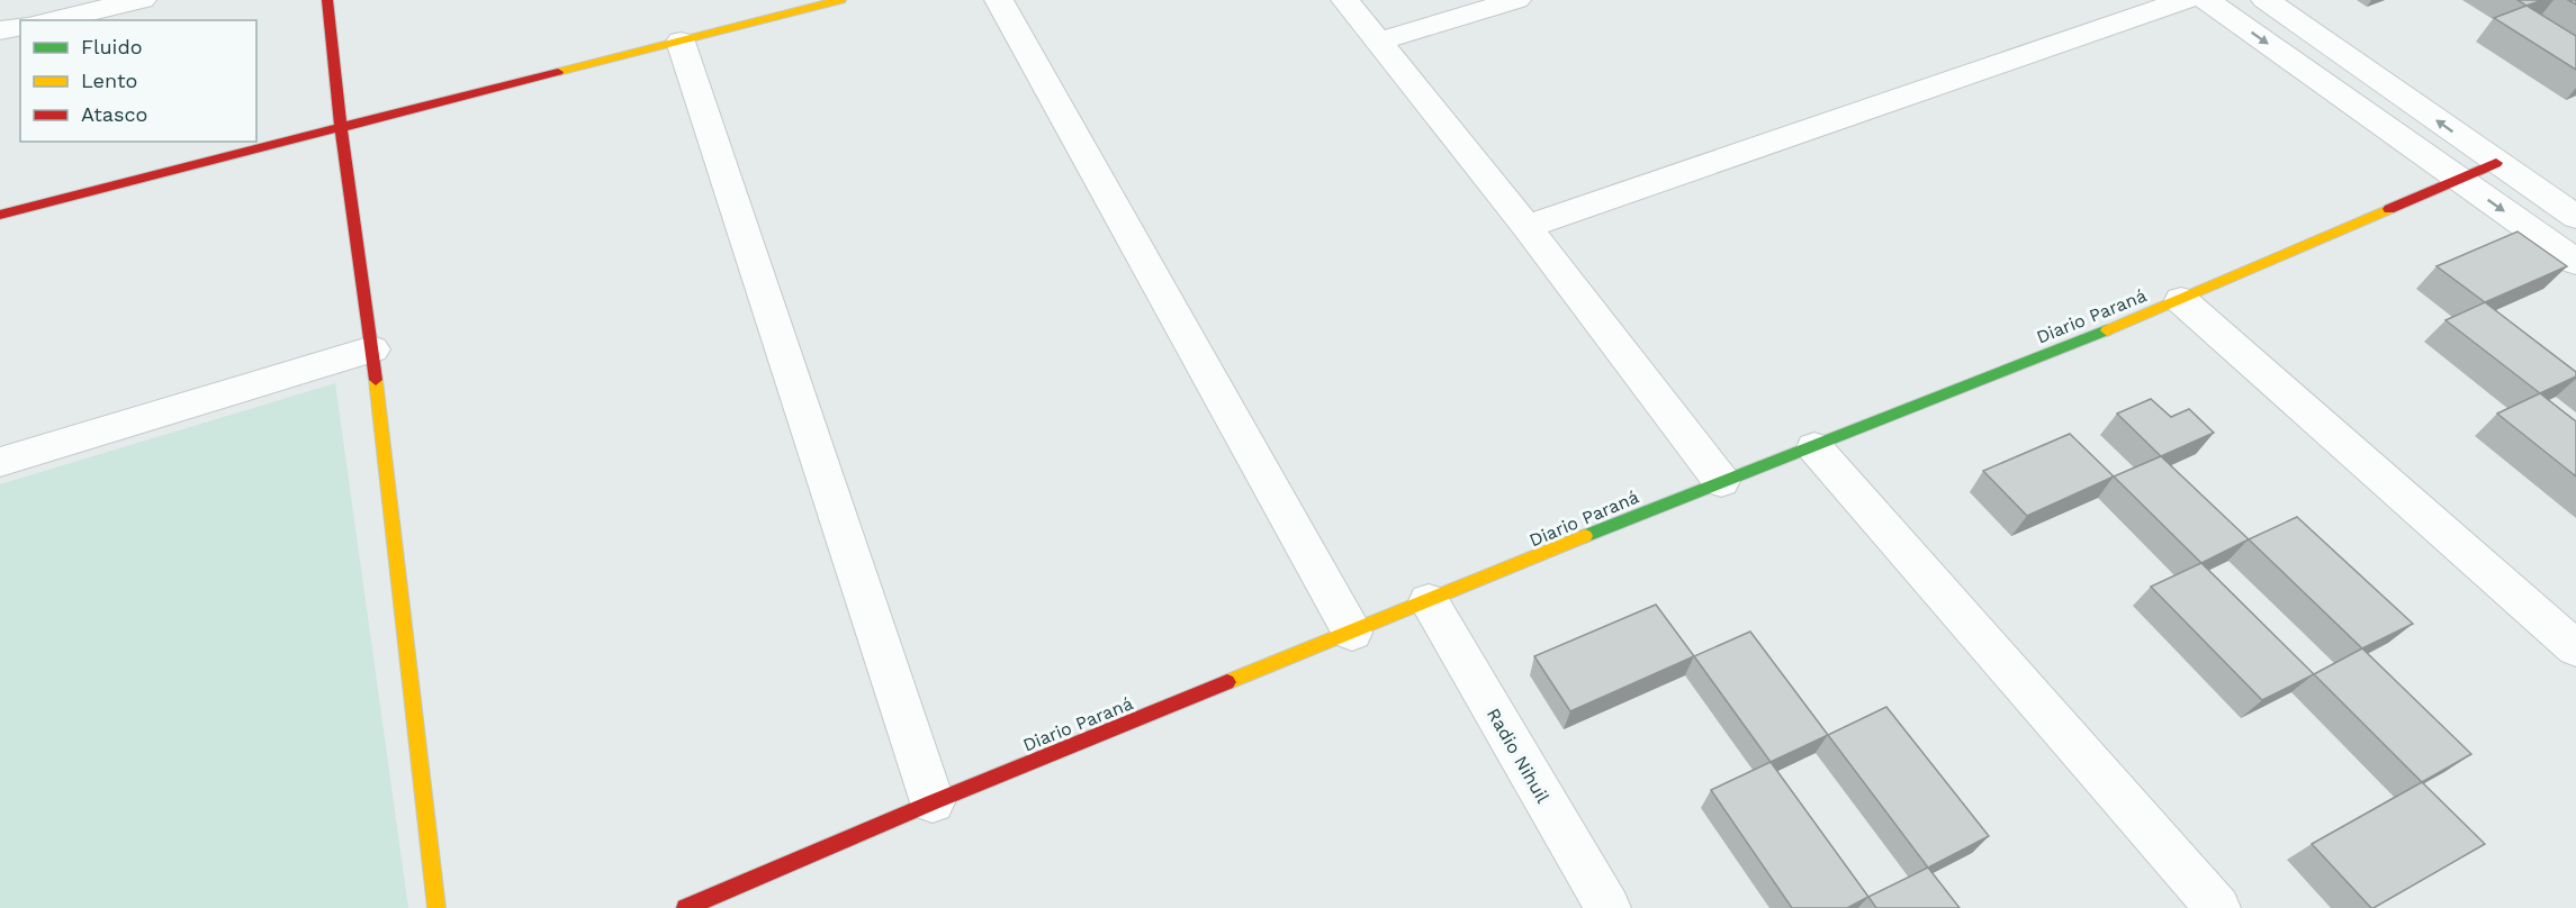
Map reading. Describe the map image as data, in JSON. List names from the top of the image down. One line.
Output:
{"streets":{"street":["Diario Paraná","Radio Nihuil"]},"crossings":[["Diario Paraná","Radio Nihuil"]],"legend":["Fluido","Lento","Atasco"]}
